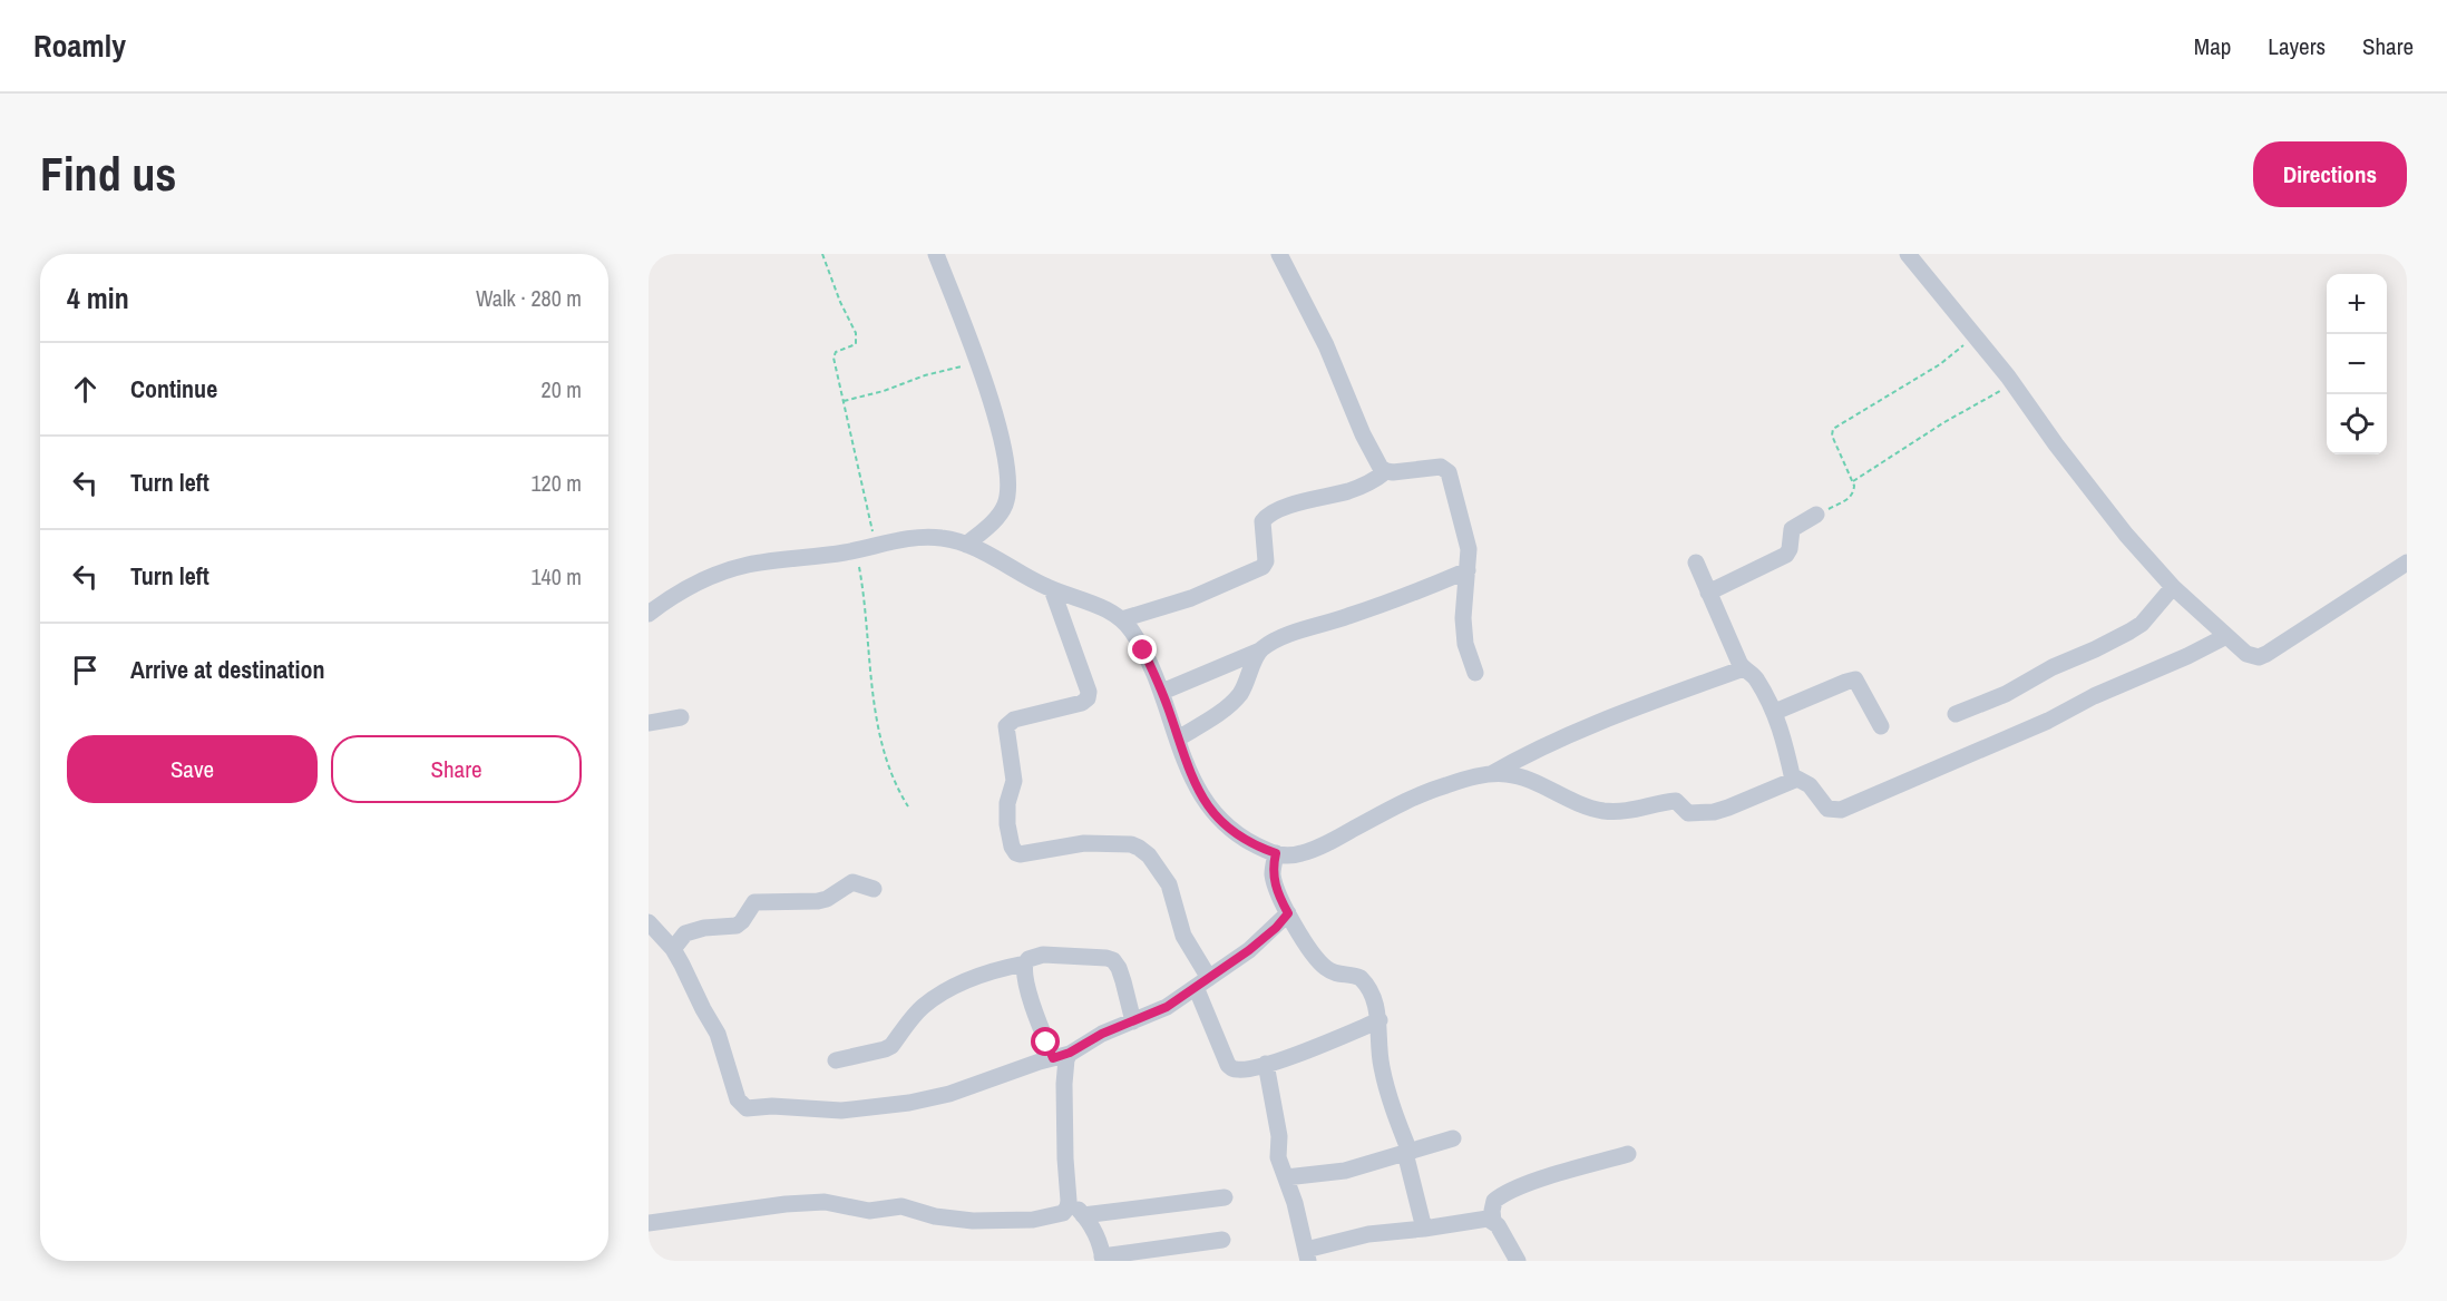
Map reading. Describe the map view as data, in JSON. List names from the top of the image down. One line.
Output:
{"page":{"header":"Roamly","nav":["Map","Layers","Share"],"buttons":["Directions",["Save","Share"]],"title":"Find us","heading":["4 min","Walk · 280 m"],"map_buttons":["+","−"],"list":[["Continue","20 m"],["Turn left","120 m"],["Turn left","140 m"],"Arrive at destination"]}}
